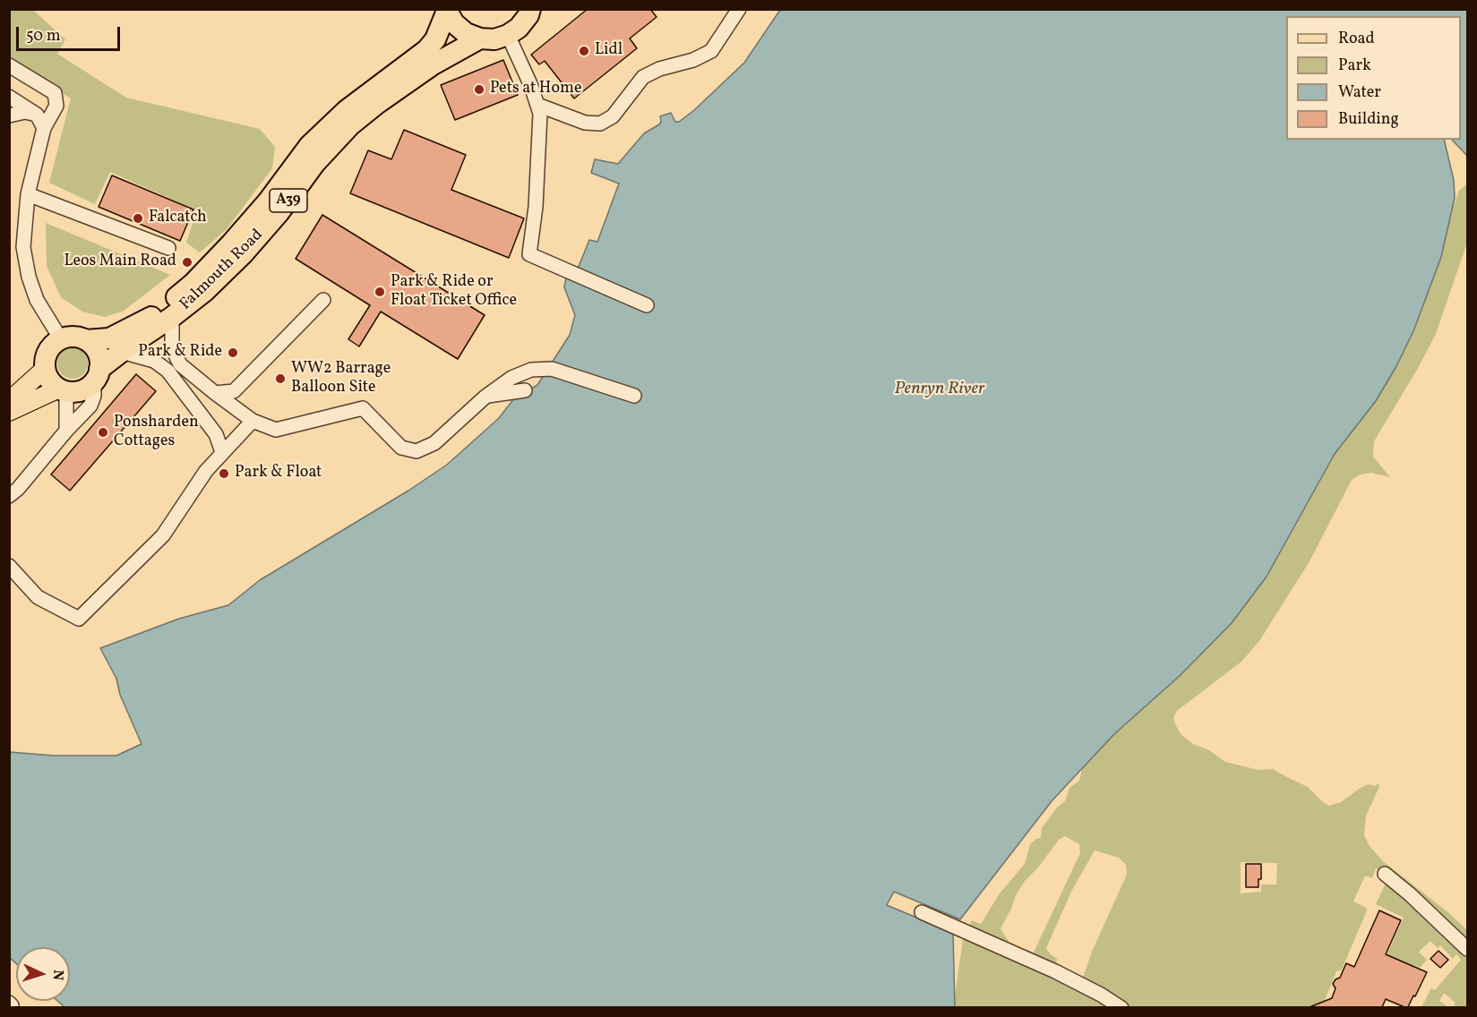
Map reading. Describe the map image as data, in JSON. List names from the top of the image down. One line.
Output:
{"streets":{"highway":["A39","Falmouth Road"]},"water":["Penryn River"],"places":["Lidl","Pets at Home","Falcatch","Leos Main Road","Park & Ride or Float Ticket Office","Park & Ride","WW2 Barrage Balloon Site","Ponsharden Cottages","Park & Float"],"legend":["Road","Park","Water","Building"],"scale_bar":"50 m","north":"right"}
